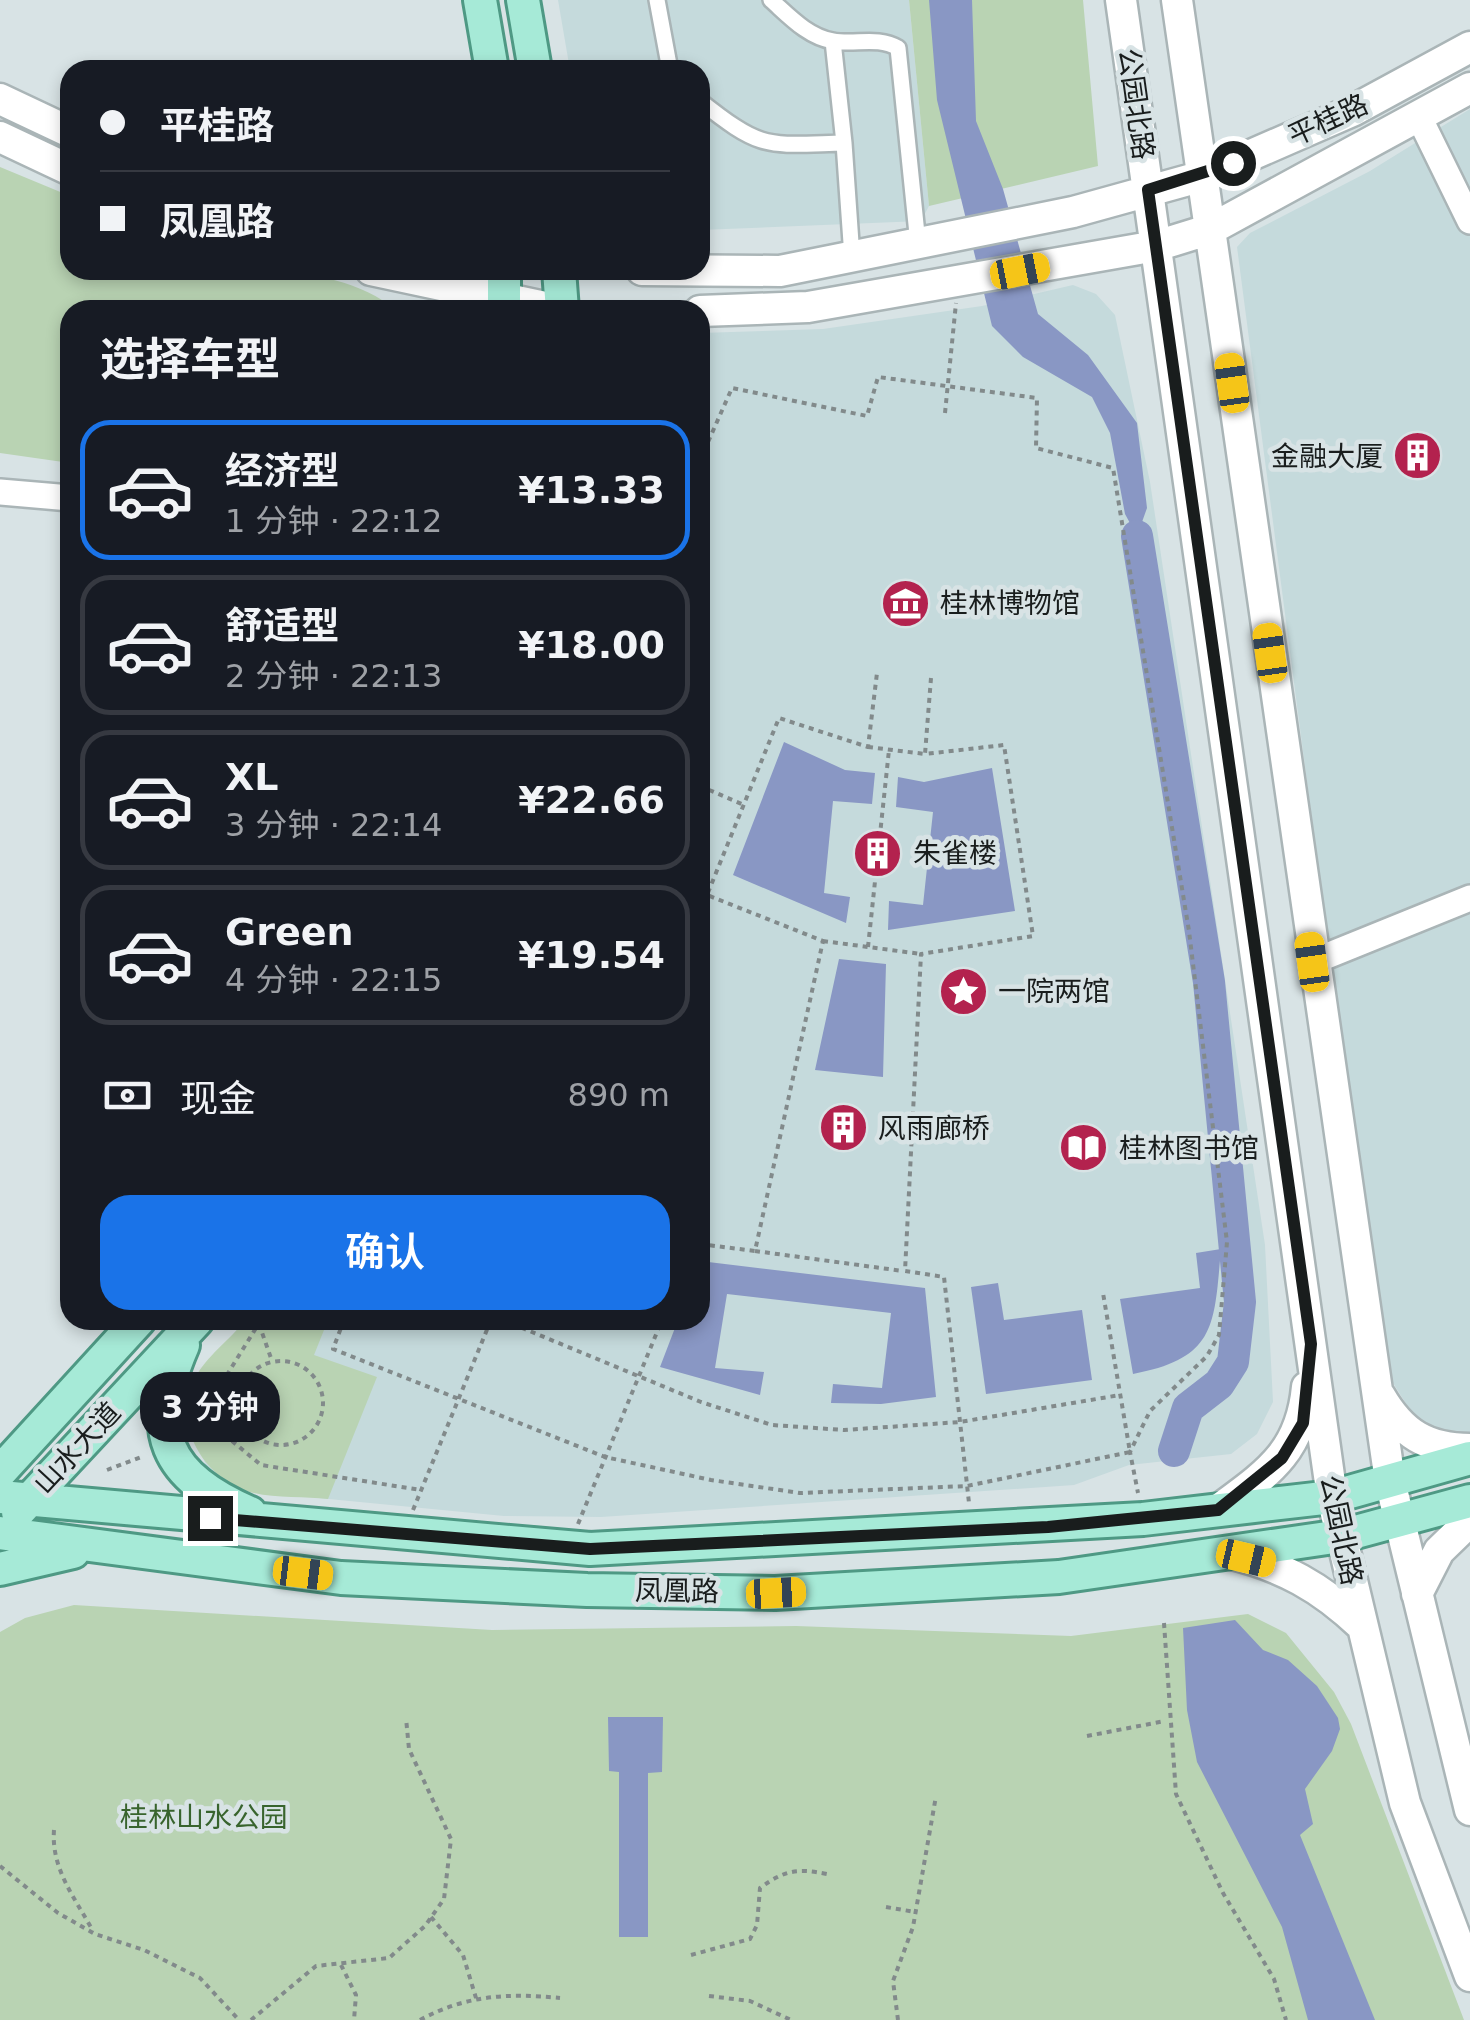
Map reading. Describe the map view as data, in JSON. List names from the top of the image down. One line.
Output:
{"streets":{"main road":["公园北路","平桂路","山水大道","凤凰路"]},"crossings":[["公园北路","平桂路"],["公园北路","凤凰路"],["山水大道","凤凰路"]],"parks":["桂林山水公园"],"places":{"building":["金融大厦","朱雀楼","风雨廊桥"],"museum":["桂林博物馆"],"place":["一院两馆"],"library":["桂林图书馆"]},"page":{"banner":["平桂路","凤凰路"],"heading":"选择车型","list":[{"name":"经济型","note":"1 分钟 · 22:12","value":"¥13.33"},{"name":"舒适型","note":"2 分钟 · 22:13","value":"¥18.00"},{"name":"XL","note":"3 分钟 · 22:14","value":"¥22.66"},{"name":"Green","note":"4 分钟 · 22:15","value":"¥19.54"}],"pay":["现金","890 m"],"buttons":"确认","bubble":"3 分钟"}}
